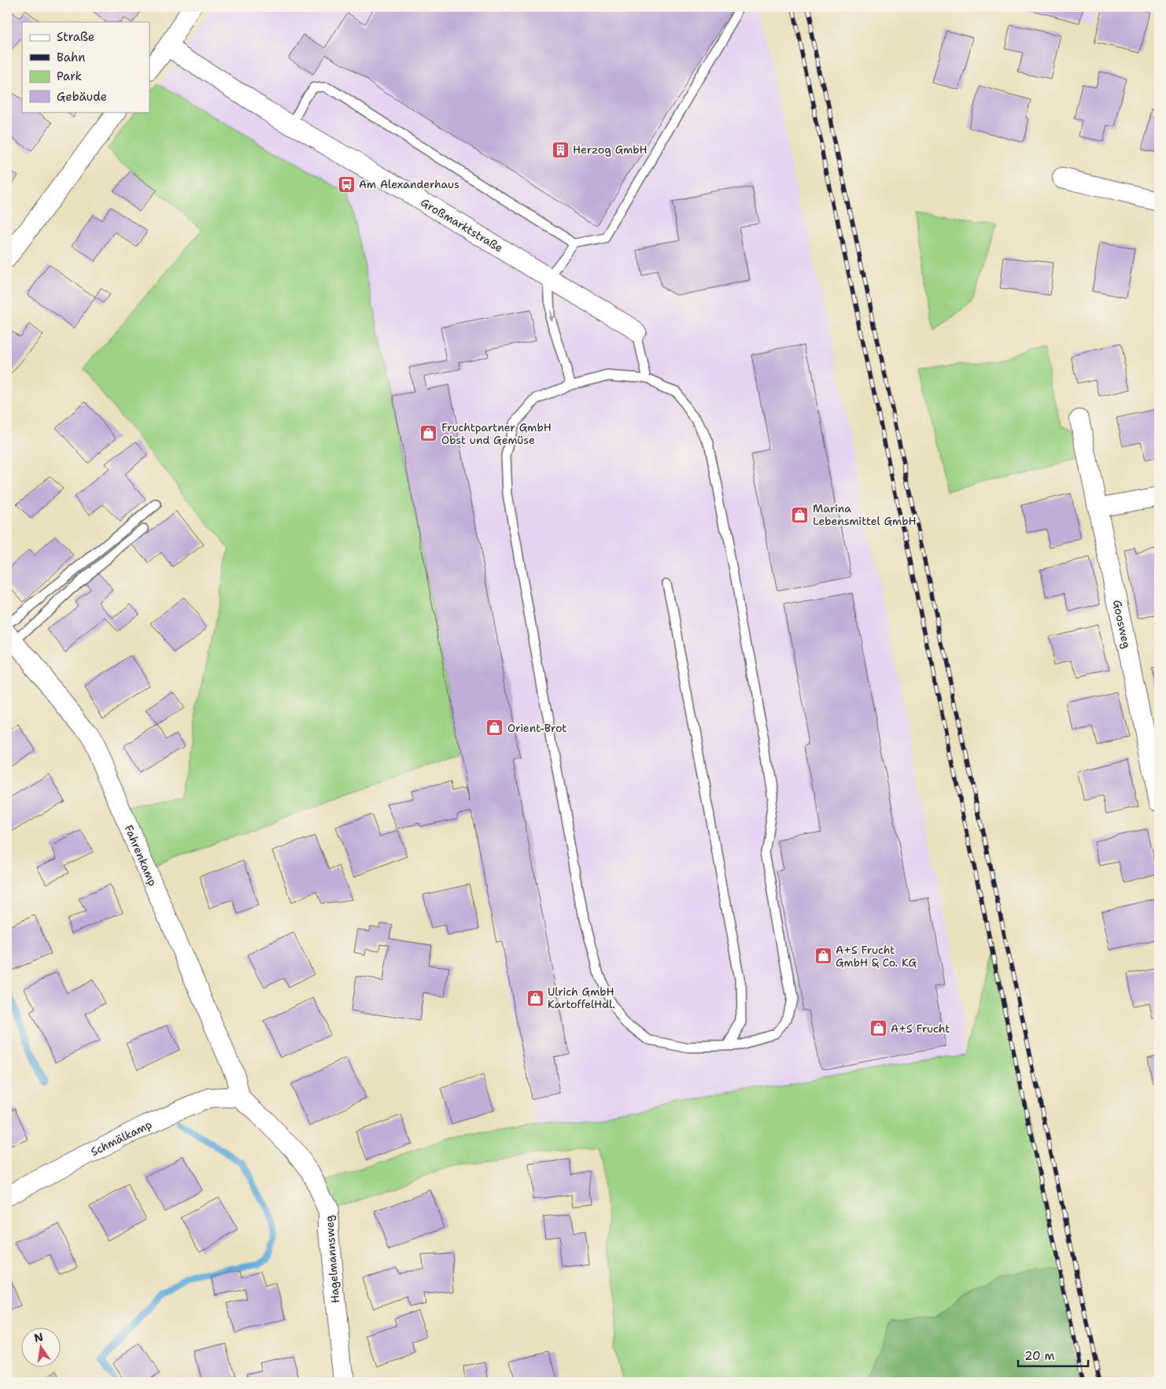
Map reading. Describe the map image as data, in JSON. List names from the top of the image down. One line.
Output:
{"streets":{"street":["Großmarktstraße","Goosweg","Fahrenkamp","Schmälkamp","Hagelmannsweg"]},"crossings":[["Fahrenkamp","Schmälkamp"],["Fahrenkamp","Hagelmannsweg"],["Schmälkamp","Hagelmannsweg"]],"places":{"building":["Herzog GmbH"],"bus stop":["Am Alexanderhaus"],"shop":["Fruchtpartner GmbH Obst und Gemüse","Marina Lebensmittel GmbH","Orient-Brot","A+S Frucht GmbH & Co. KG","Ulrich GmbH KartoffelHdl.","A+S Frucht"]},"legend":["Straße","Bahn","Park","Gebäude"],"scale_bar":"20 m","north":"top"}
